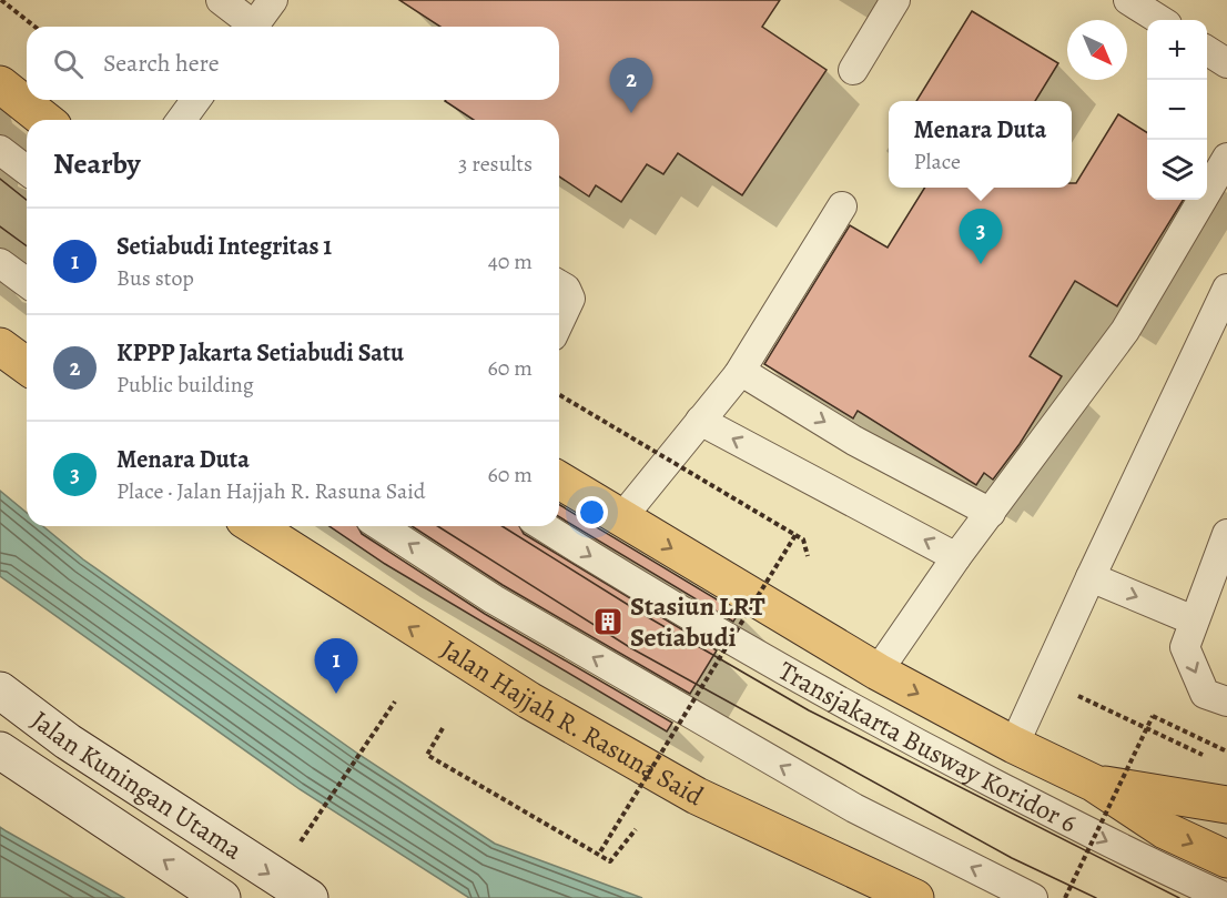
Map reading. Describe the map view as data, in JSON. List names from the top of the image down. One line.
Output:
{"streets":{"main road":["Jalan Hajjah R. Rasuna Said","Jalan Kuningan Utama"],"lane":["Transjakarta Busway Koridor 6"]},"places":{"building":["Stasiun LRT Setiabudi"]},"north":"bottom right","page":{"map_buttons":["+","−"],"search":"Search here","pins":["2","3","1"],"popup":["Menara Duta","Place"],"heading":["Nearby","3 results"],"list":[{"mark":"1","name":"Setiabudi Integritas 1","note":"Bus stop","value":"40 m"},{"mark":"2","name":"KPPP Jakarta Setiabudi Satu","note":"Public building","value":"60 m"},{"mark":"3","name":"Menara Duta","note":"Place · Jalan Hajjah R. Rasuna Said","value":"60 m"}]}}
